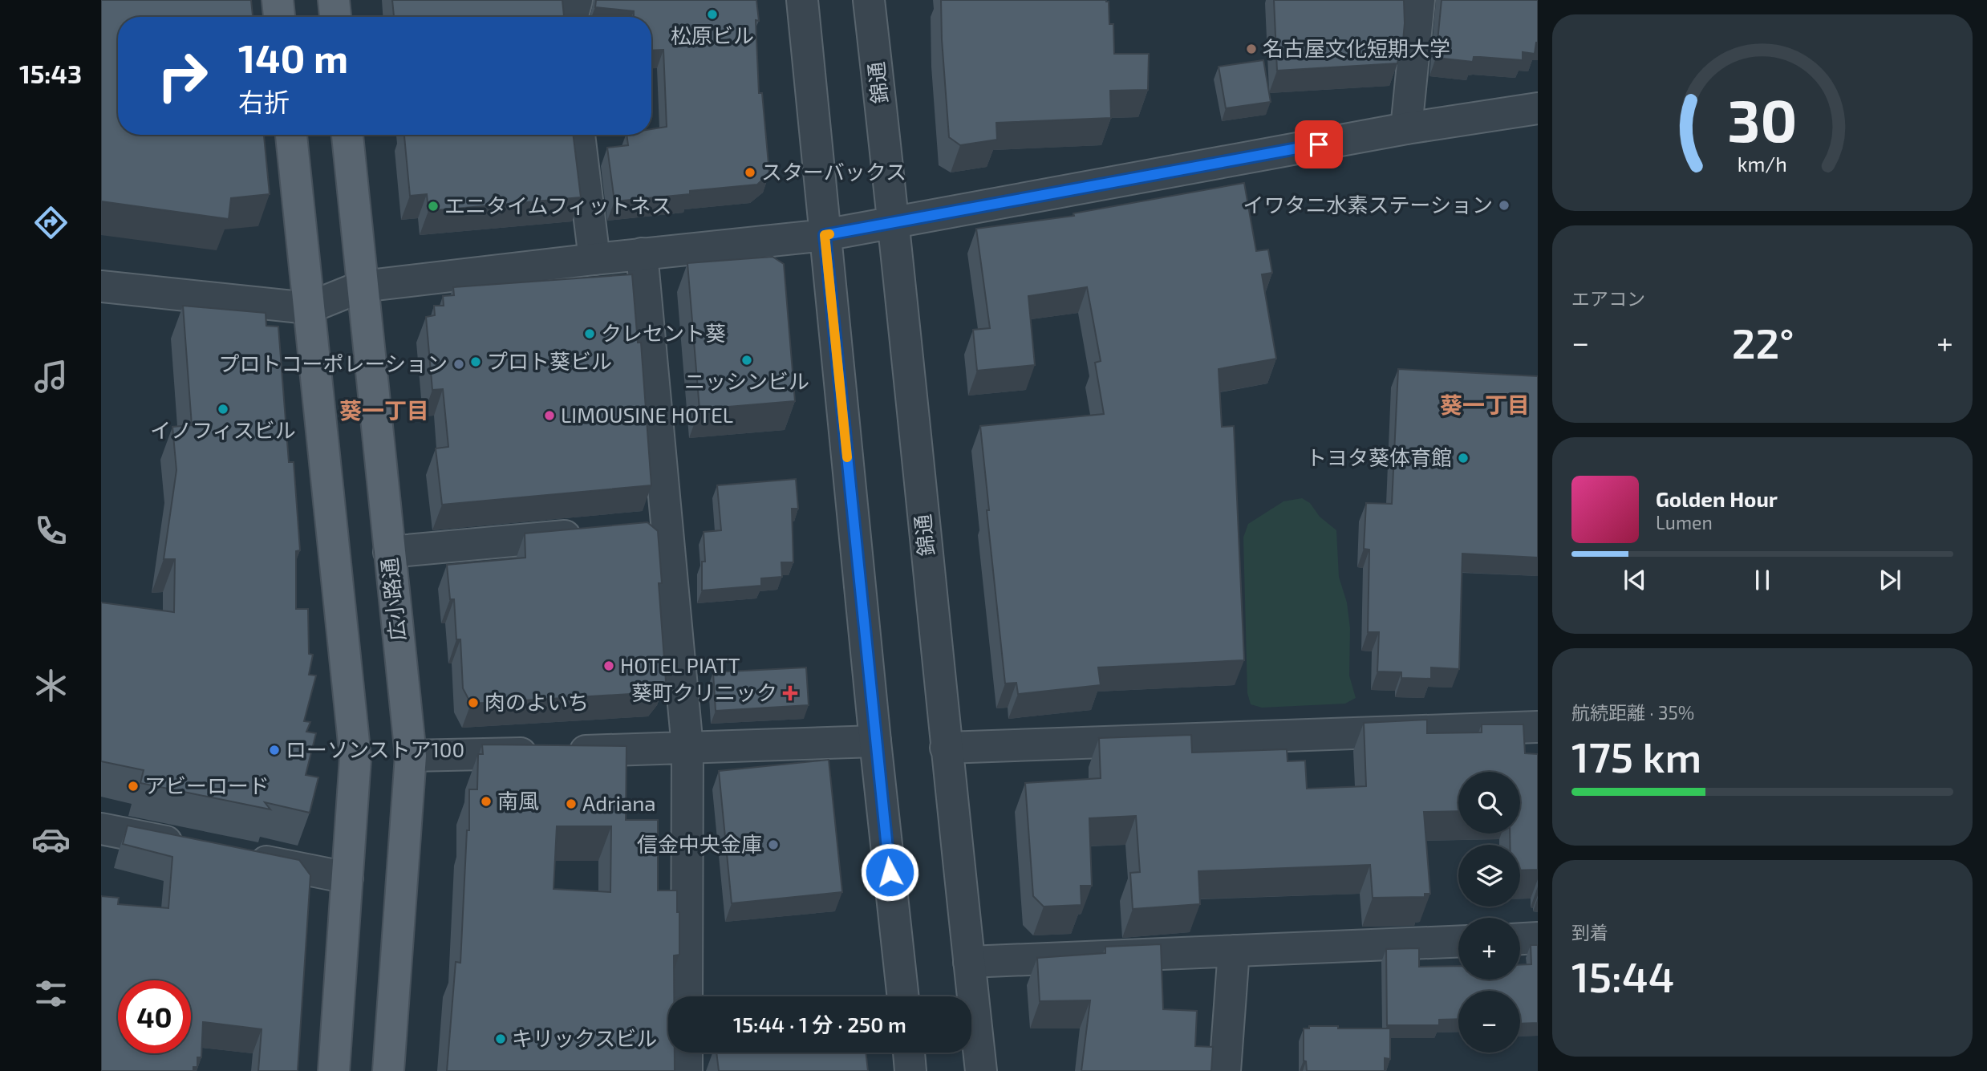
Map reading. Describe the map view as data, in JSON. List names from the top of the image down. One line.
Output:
{"streets":{"main road":["広小路通"],"street":["錦通"]},"districts":["葵一丁目","葵一丁目"],"places":{"other":["松原ビル","名古屋文化短期大学","スターバックス","イワタニ水素ステーション","エニタイムフィットネス","クレセント葵","ニッシンビル","プロト葵ビル","プロトコーポレーション","イノフィスビル","LIMOUSINE HOTEL","トヨタ葵体育館","HOTEL PIATT","肉のよいち","ローソンストア100","アビーロード","南風","Adriana","信金中央金庫","キリックスビル"],"health":["葵町クリニック"]},"page":{"tabs":"15:43","turn":["140 m","右折"],"tile":["エアコン",["航続距離 · 35%","175 km"],["到着","15:44"]],"heat":["−","22°","+"],"song":["Golden Hour","Lumen"],"map_buttons":["+","−"],"limit":"40","trip":"15:44 · 1 分 · 250 m","gauge":["30","km/h"]}}
